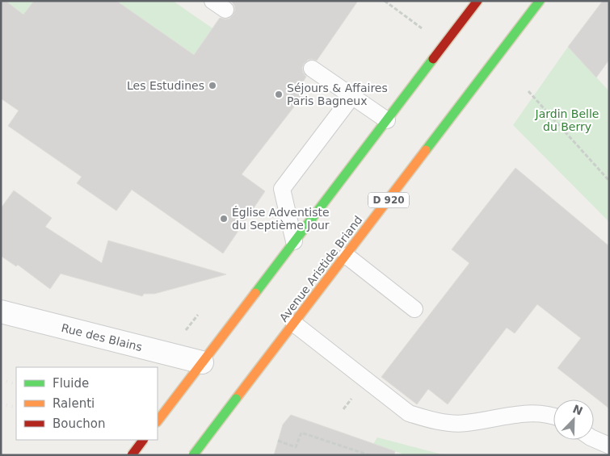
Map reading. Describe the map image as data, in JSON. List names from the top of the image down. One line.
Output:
{"streets":{"main road":["D 920","Avenue Aristide Briand"],"street":["Rue des Blains"]},"parks":["Jardin Belle du Berry"],"places":["Les Estudines","Séjours & Affaires Paris Bagneux","Église Adventiste du Septième Jour"],"legend":["Fluide","Ralenti","Bouchon"],"north":"top right"}
